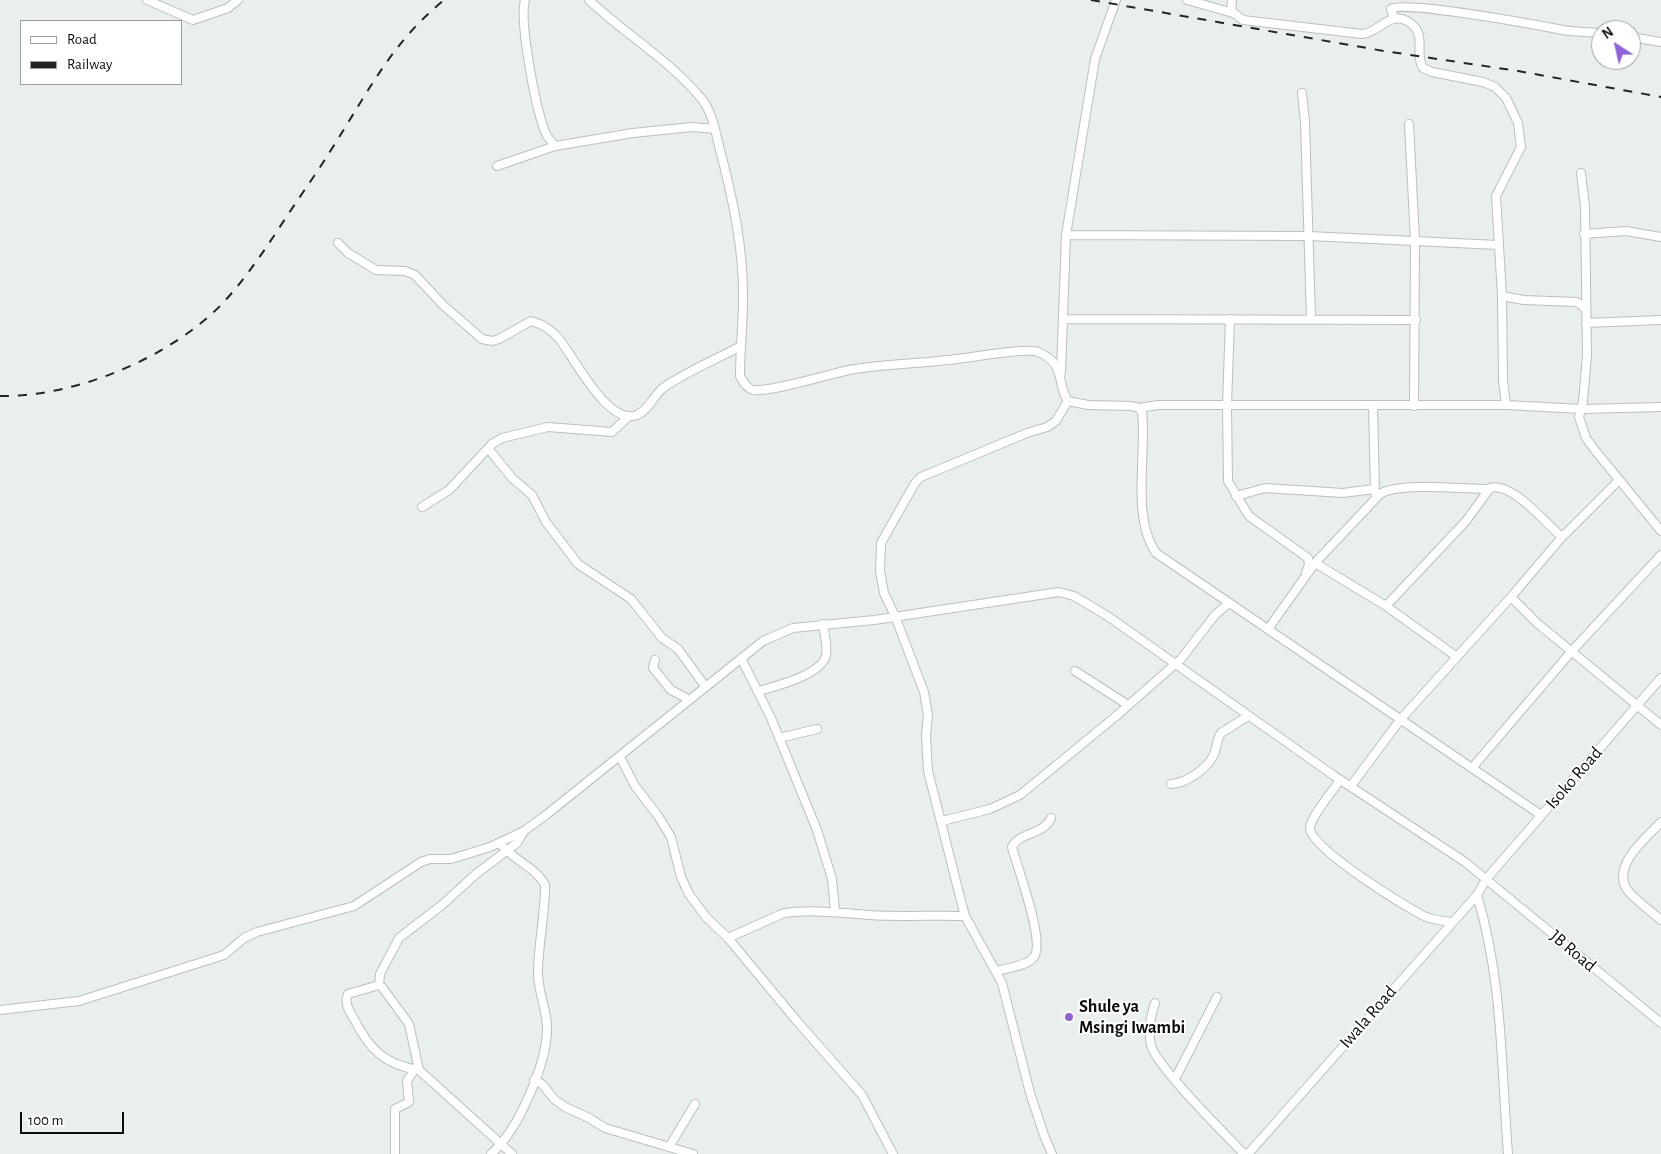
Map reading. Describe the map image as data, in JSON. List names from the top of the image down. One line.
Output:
{"streets":{"street":["Isoko Road","JB Road","Iwala Road"]},"crossings":[["Isoko Road","JB Road"],["Isoko Road","Iwala Road"],["JB Road","Iwala Road"]],"places":["Shule ya Msingi Iwambi"],"legend":["Road","Railway"],"scale_bar":"100 m","north":"top left"}
